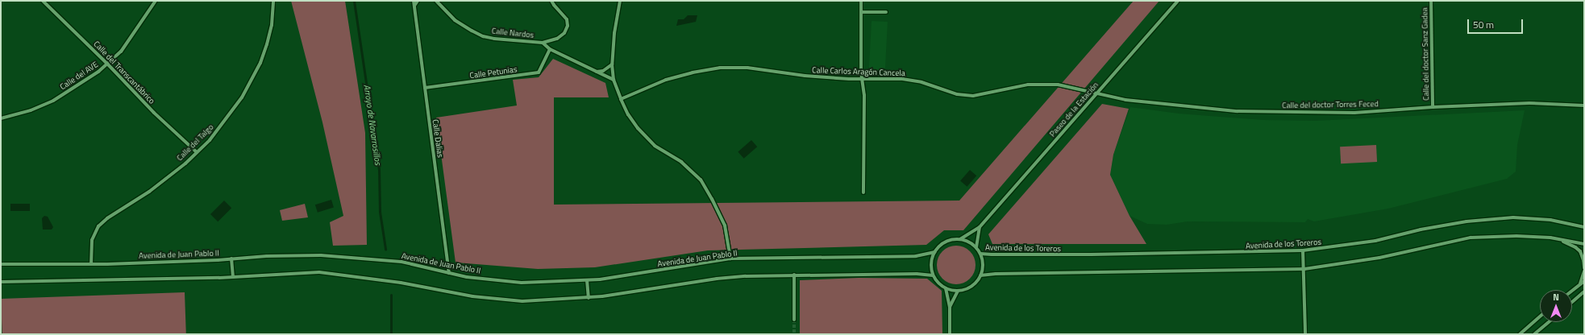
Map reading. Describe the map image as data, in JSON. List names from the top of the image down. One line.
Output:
{"streets":{"street":["Calle Nardos","Calle del doctor Sanz Gadea","Calle Carlos Aragón Cancela","Calle del Transcantábrico","Calle Petunias","Calle del AVE","Calle del doctor Torres Feced","Paseo de la Estación","Calle Dalias","Calle del Talgo","Avenida de los Toreros","Avenida de Juan Pablo II"]},"crossings":[["Calle del doctor Sanz Gadea","Calle del doctor Torres Feced"],["Calle Carlos Aragón Cancela","Calle del doctor Torres Feced"],["Calle Carlos Aragón Cancela","Paseo de la Estación"],["Calle del Transcantábrico","Calle del AVE"],["Calle del Transcantábrico","Calle del Talgo"],["Calle Petunias","Calle Dalias"],["Calle del doctor Torres Feced","Paseo de la Estación"],["Paseo de la Estación","Avenida de los Toreros"],["Paseo de la Estación","Avenida de Juan Pablo II"],["Calle Dalias","Avenida de Juan Pablo II"],["Calle del Talgo","Avenida de Juan Pablo II"],["Avenida de los Toreros","Avenida de Juan Pablo II"]],"water":["Arroyo de Navarrosillos"],"scale_bar":"50 m","north":"top"}
